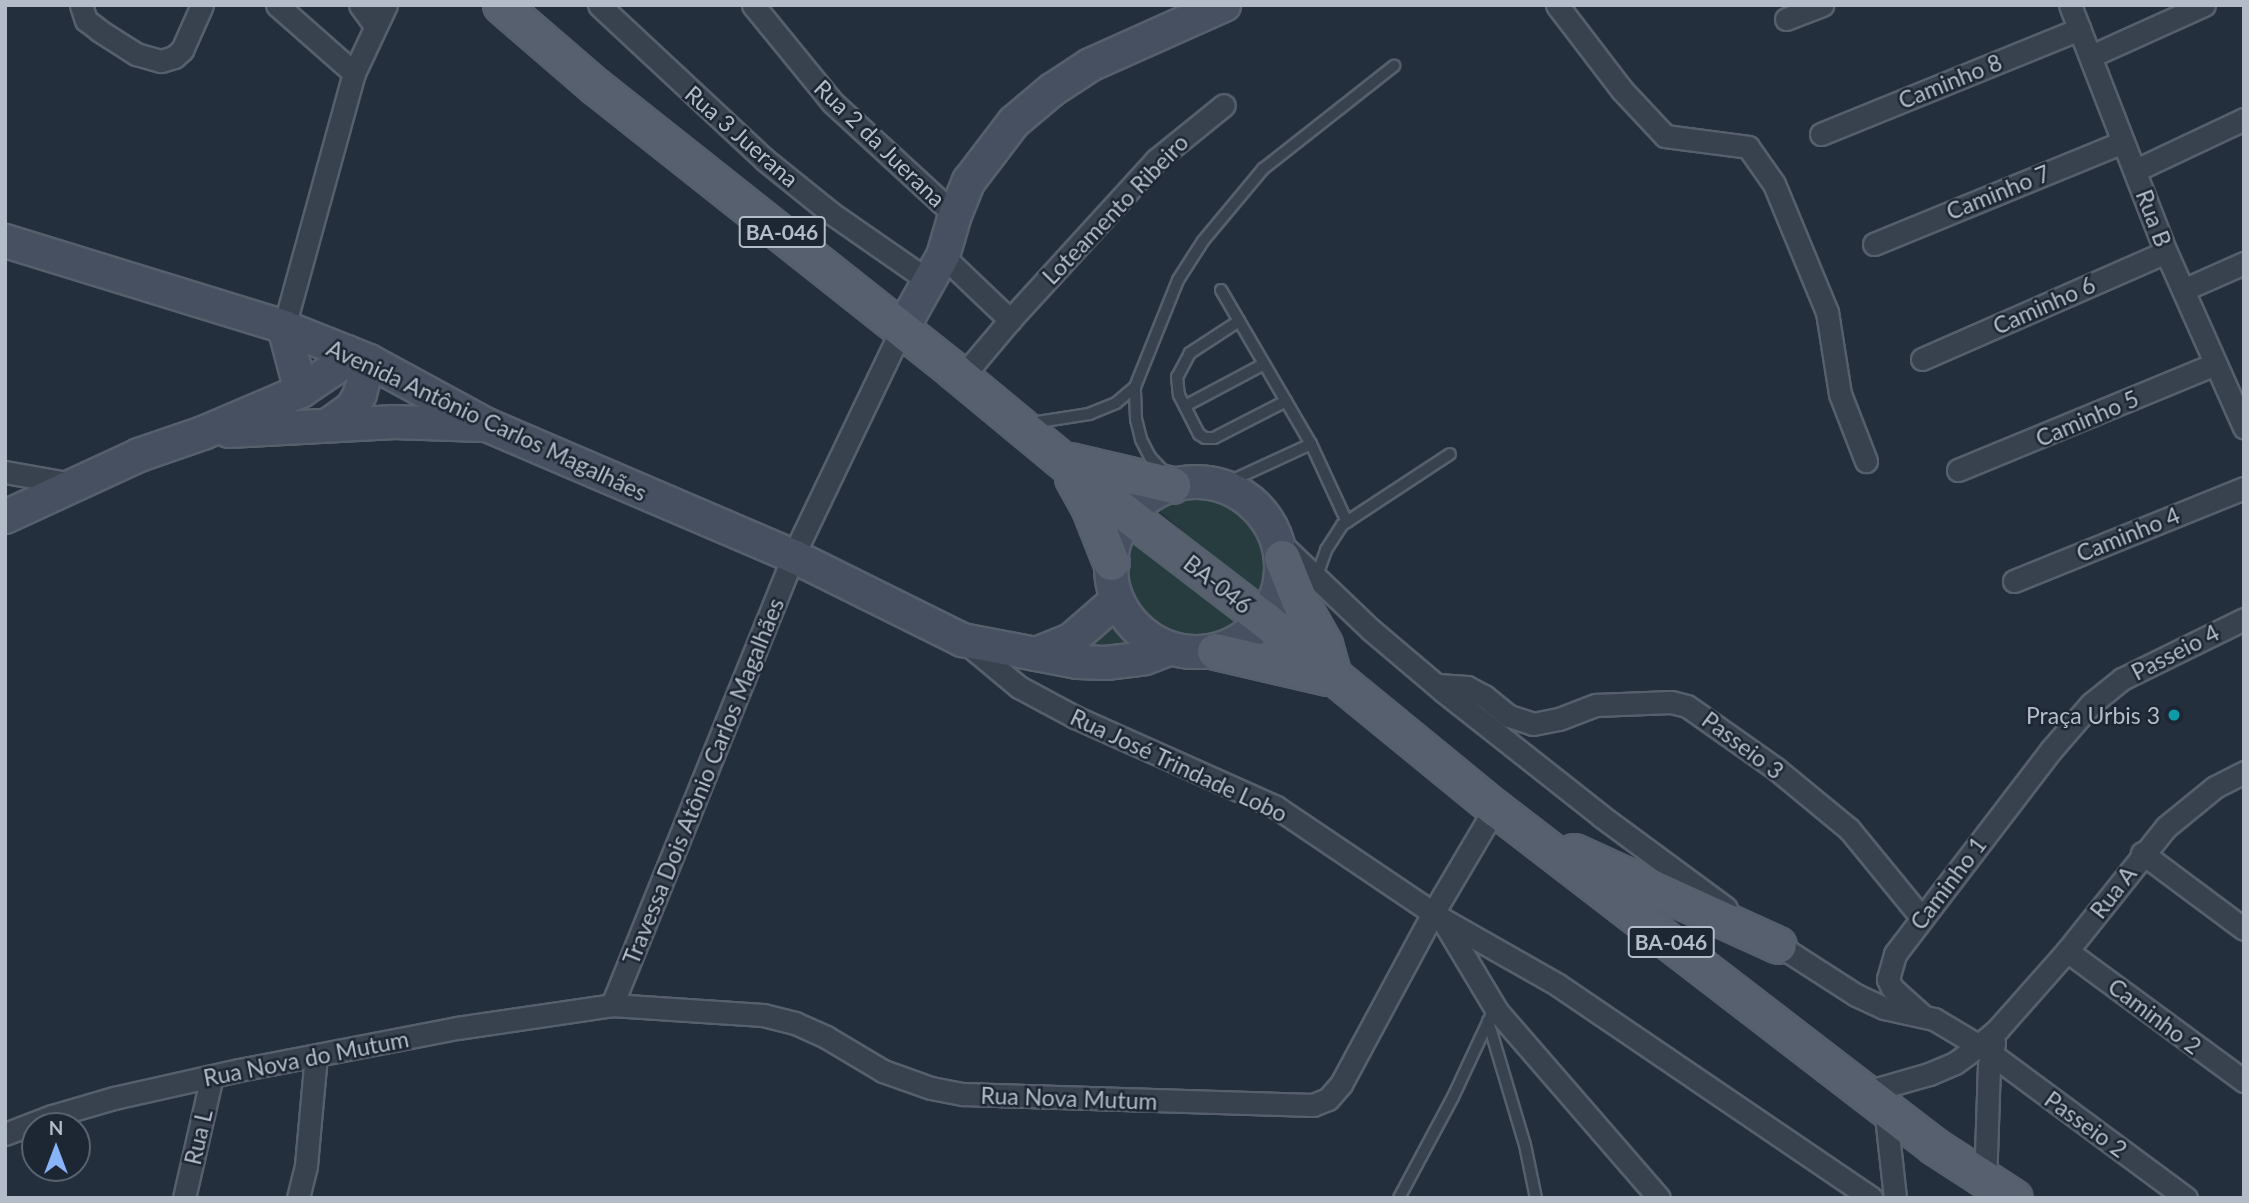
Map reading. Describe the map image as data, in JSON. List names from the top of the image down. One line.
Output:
{"streets":{"main road":["BA-046","Avenida Antônio Carlos Magalhães"],"street":["Caminho 8","Rua 3 Juerana","Rua 2 da Juerana","Caminho 7","Loteamento Ribeiro","Rua B","Caminho 6","Caminho 5","Caminho 4","Passeio 4","Passeio 3","Rua José Trindade Lobo","Travessa Dois Atônio Carlos Magalhães","Caminho 1","Rua A","Caminho 2","Rua Nova do Mutum","Rua Nova Mutum","Passeio 2","Rua L"]},"crossings":[["Caminho 8","Rua B"],["Rua 3 Juerana","Loteamento Ribeiro"],["Caminho 7","Rua B"],["Rua B","Caminho 6"],["Rua B","Caminho 5"],["BA-046","Travessa Dois Atônio Carlos Magalhães"],["BA-046","Rua A"],["BA-046","Rua Nova Mutum"],["Avenida Antônio Carlos Magalhães","Rua José Trindade Lobo"],["Avenida Antônio Carlos Magalhães","Travessa Dois Atônio Carlos Magalhães"],["Passeio 4","Caminho 1"],["Passeio 3","Caminho 1"],["Rua José Trindade Lobo","Rua Nova Mutum"],["Travessa Dois Atônio Carlos Magalhães","Rua Nova do Mutum"],["Travessa Dois Atônio Carlos Magalhães","Rua Nova Mutum"],["Caminho 1","Passeio 2"],["Rua A","Caminho 2"],["Rua A","Passeio 2"],["Rua Nova do Mutum","Rua Nova Mutum"],["Rua Nova do Mutum","Rua L"]],"places":["Praça Urbis 3"],"north":"top"}
